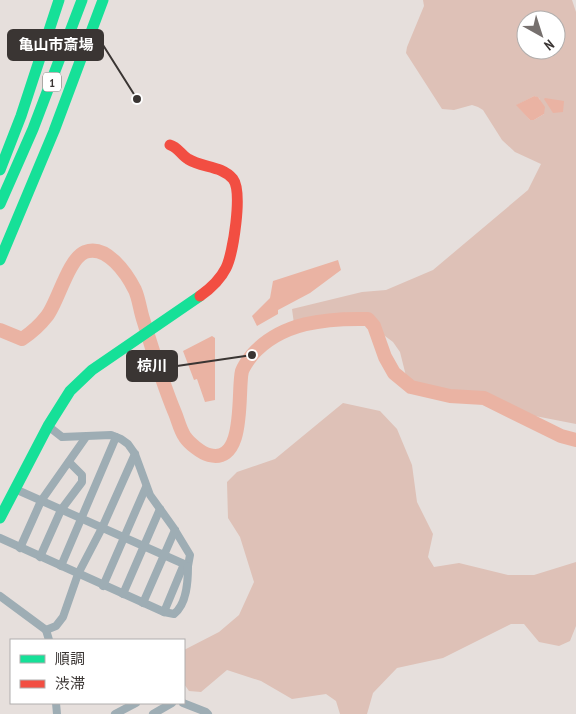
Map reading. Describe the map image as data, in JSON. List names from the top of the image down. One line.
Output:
{"streets":{"main road":["1"]},"places":["亀山市斎場","椋川"],"legend":["順調","渋滞"],"north":"bottom right"}
